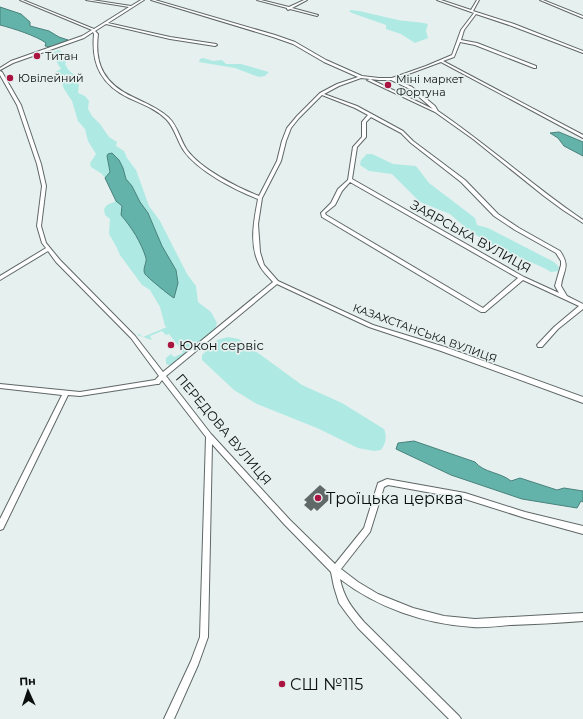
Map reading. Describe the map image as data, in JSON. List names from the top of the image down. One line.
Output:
{"streets":{"street":["ЗАЯРСЬКА ВУЛИЦЯ","КАЗАХСТАНСЬКА ВУЛИЦЯ","ПЕРЕДОВА ВУЛИЦЯ"]},"places":["Титан","Ювілейний","Міні маркет Фортуна","Юкон сервіс","Троїцька церква","СШ №115"],"north":"top"}
